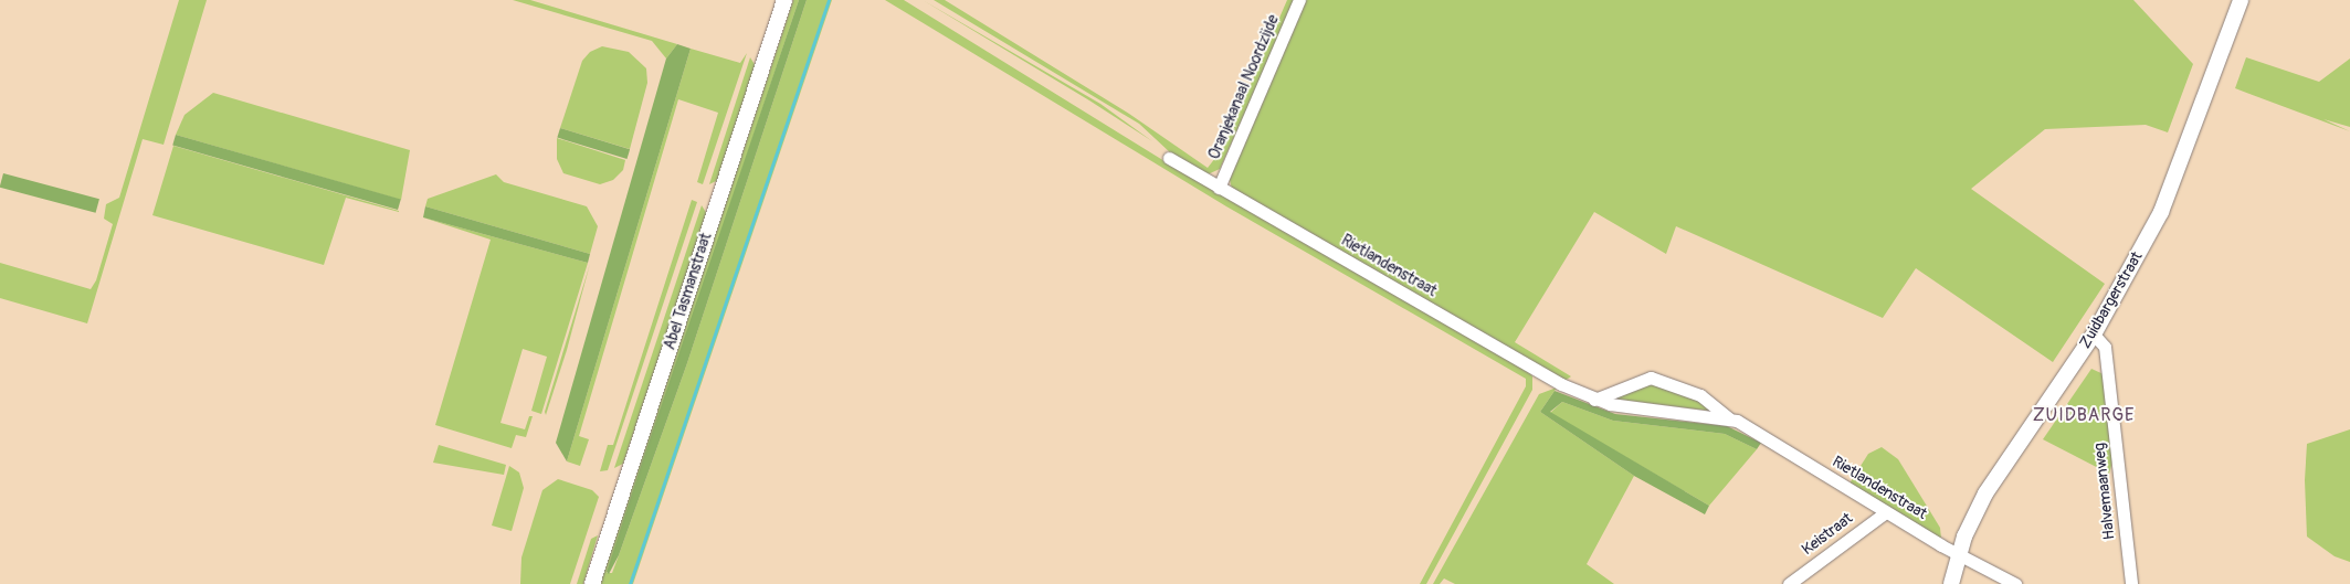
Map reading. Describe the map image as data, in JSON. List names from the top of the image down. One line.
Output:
{"streets":{"street":["Oranjekanaal Noordzijde","Rietlandenstraat","Abel Tasmanstraat","Zuidbargerstraat","Halvemaanweg","Keistraat"]},"crossings":[["Oranjekanaal Noordzijde","Rietlandenstraat"],["Rietlandenstraat","Zuidbargerstraat"],["Rietlandenstraat","Keistraat"],["Zuidbargerstraat","Halvemaanweg"]],"districts":["ZUIDBARGE"]}
